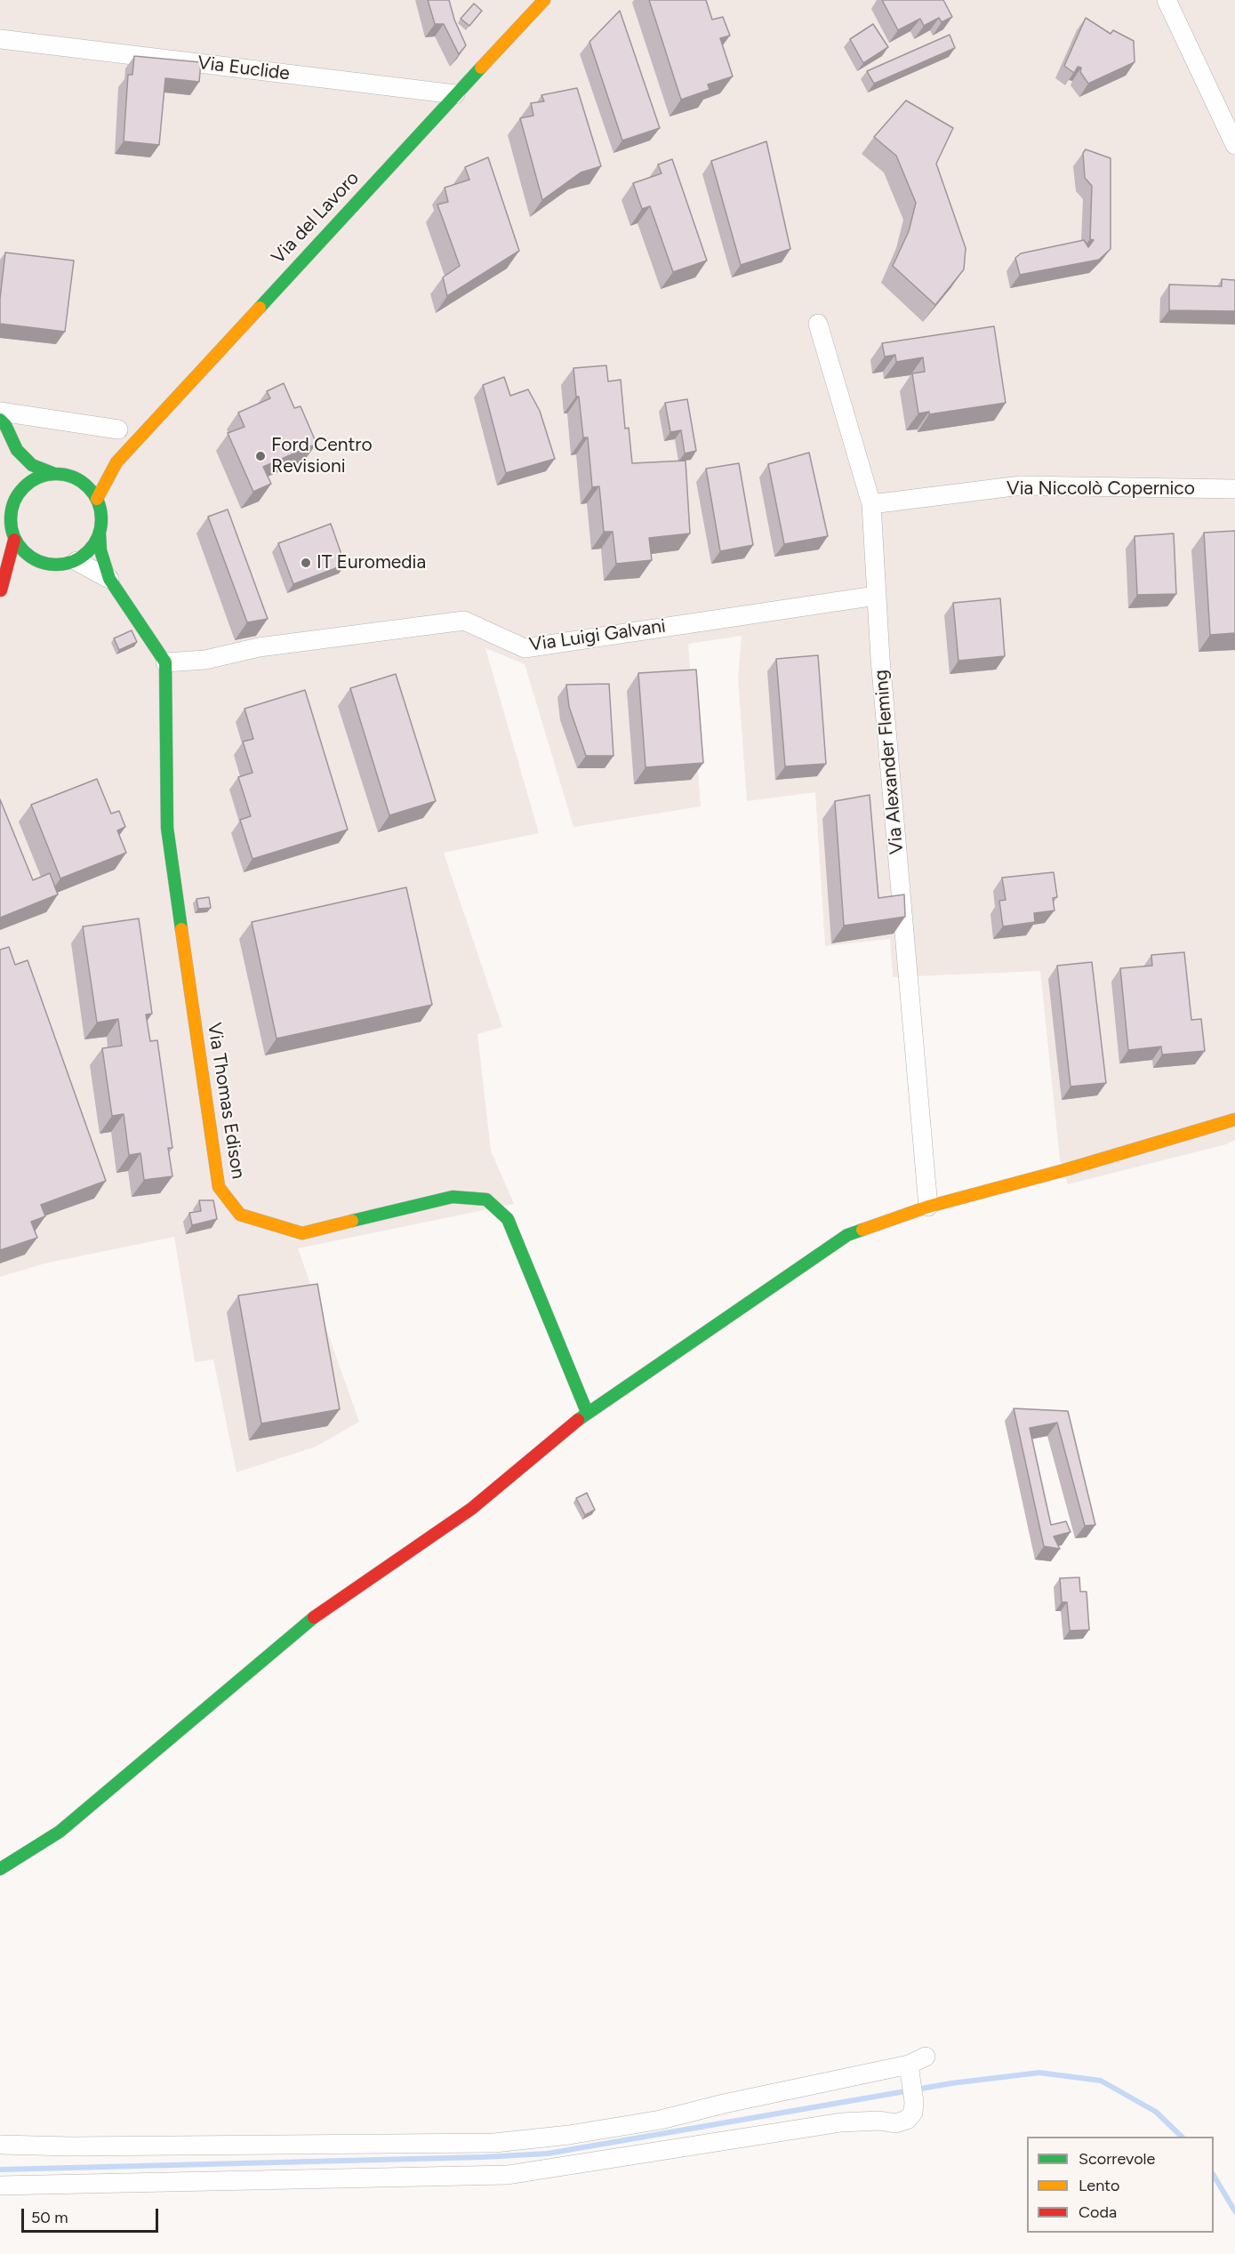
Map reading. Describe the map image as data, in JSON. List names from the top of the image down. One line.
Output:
{"streets":{"street":["Via Euclide","Via del Lavoro","Via Niccolò Copernico","Via Luigi Galvani","Via Alexander Fleming","Via Thomas Edison"]},"crossings":[["Via Euclide","Via del Lavoro"],["Via Niccolò Copernico","Via Alexander Fleming"],["Via Luigi Galvani","Via Alexander Fleming"],["Via Luigi Galvani","Via Thomas Edison"]],"places":["Ford Centro Revisioni","IT Euromedia"],"legend":["Scorrevole","Lento","Coda"],"scale_bar":"50 m"}
